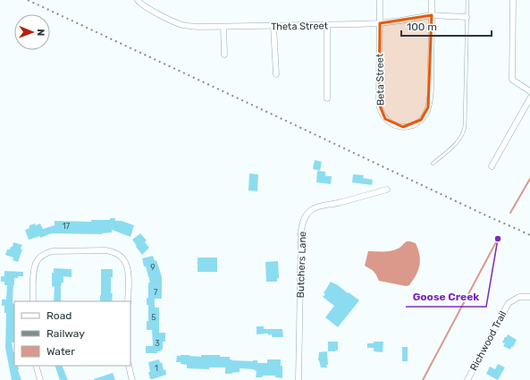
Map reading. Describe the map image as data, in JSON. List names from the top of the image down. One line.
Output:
{"streets":{"street":["Theta Street","Beta Street","Butchers Lane","Richwood Trail"]},"crossings":[["Theta Street","Beta Street"]],"places":["Goose Creek"],"house_numbers":["17","9","7","5","3","1"],"legend":["Road","Railway","Water"],"scale_bar":"100 m","north":"right"}
